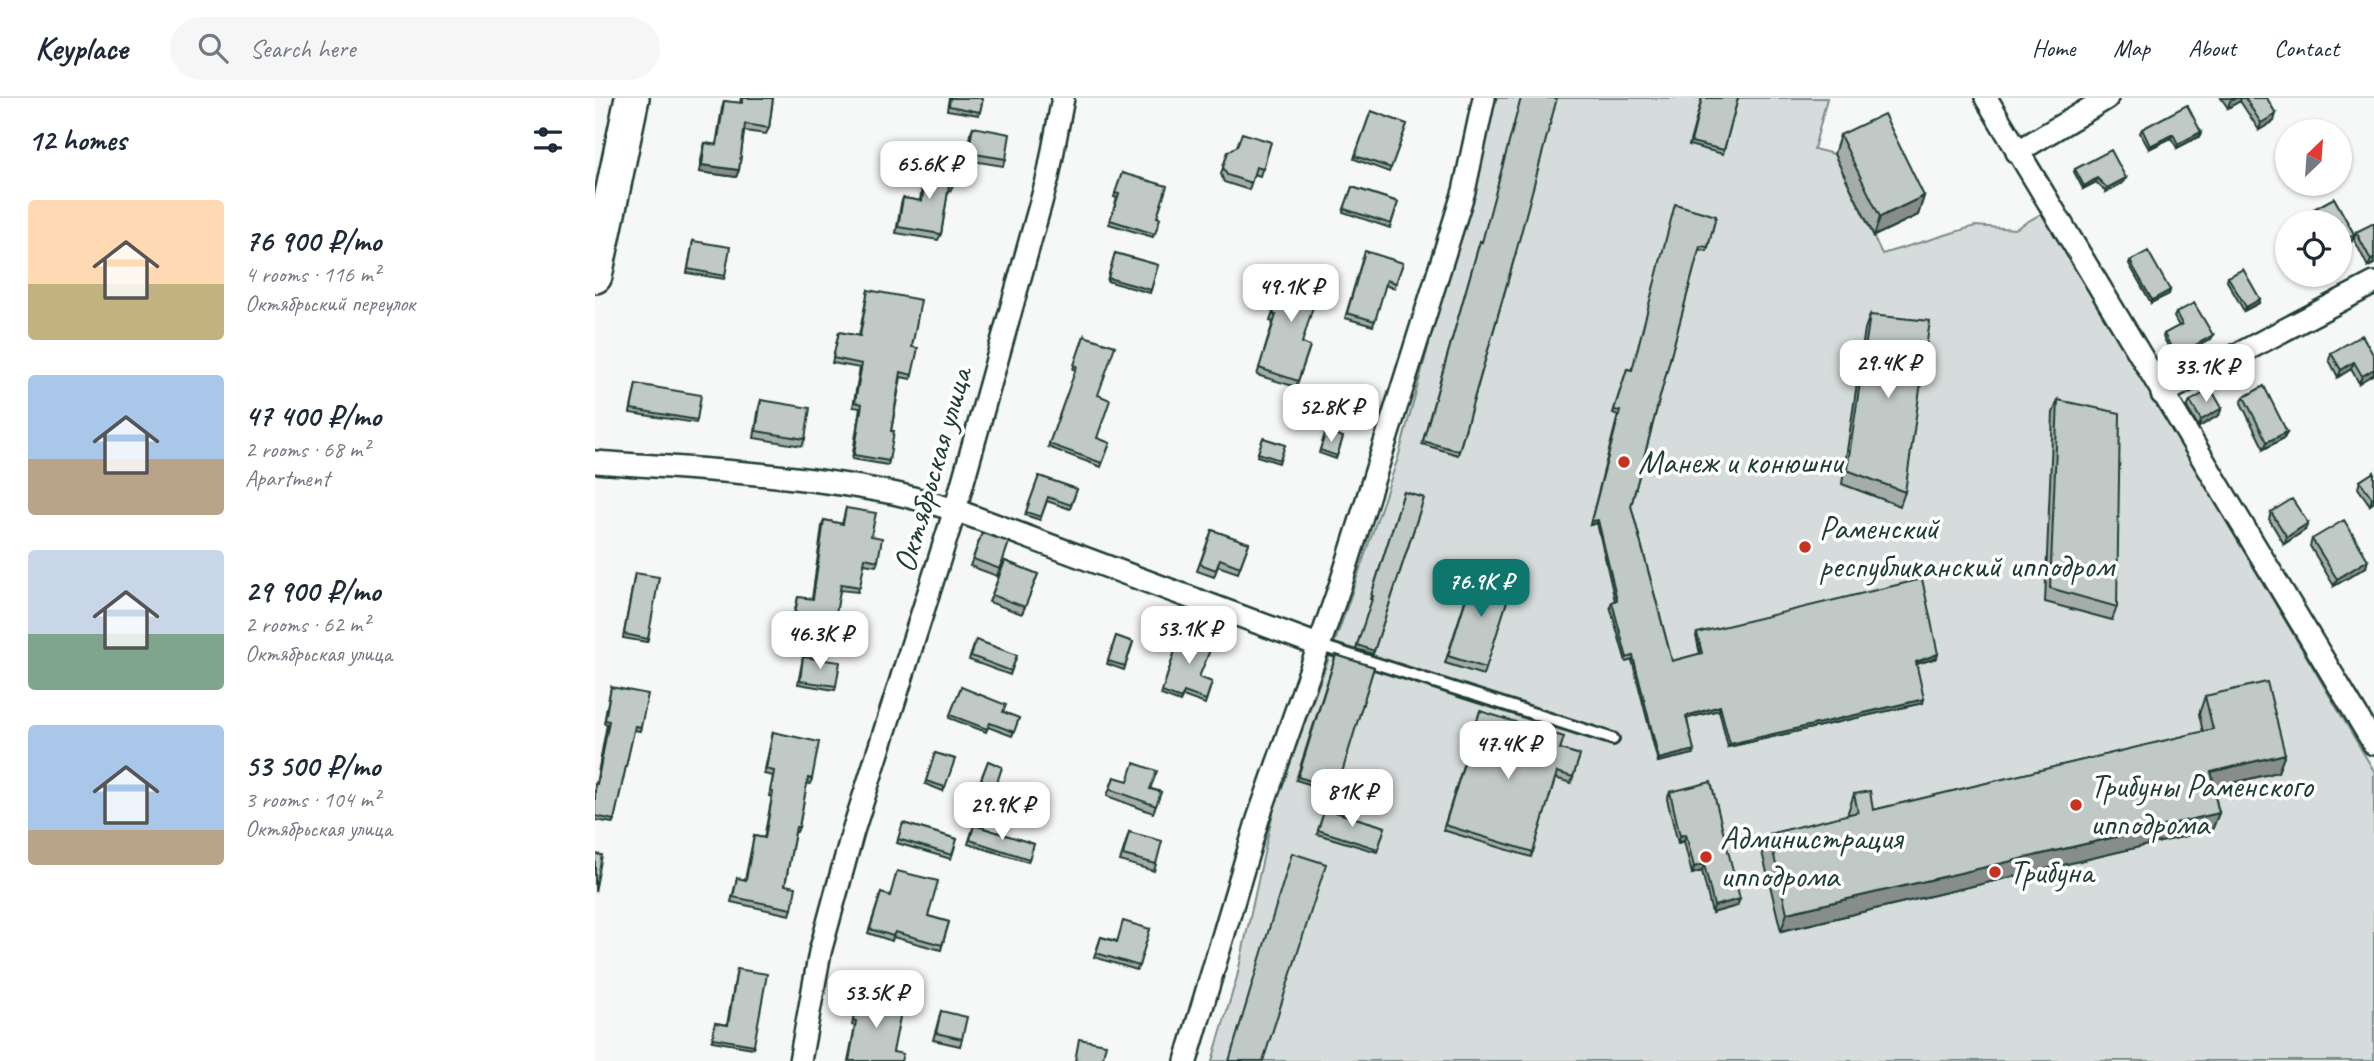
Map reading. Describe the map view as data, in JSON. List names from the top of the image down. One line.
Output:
{"streets":{"street":["Октябрьская улица"]},"places":["Манеж и конюшни","Раменский республиканский ипподром","Трибуны Раменского ипподрома","Администрация ипподрома","Трибуна"],"north":"top right","page":{"header":"Keyplace","search":"Search here","nav":["Home","Map","About","Contact"],"heading":"12 homes","price":["65.6K ₽","49.1K ₽","29.4K ₽","33.1K ₽","52.8K ₽","76.9K ₽","53.1K ₽","46.3K ₽","47.4K ₽","81K ₽","29.9K ₽","53.5K ₽"],"list":[{"name":"76 900 ₽/mo","note":"4 rooms · 116 m² · Октябрьский переулок"},{"name":"47 400 ₽/mo","note":"2 rooms · 68 m² · Apartment"},{"name":"29 900 ₽/mo","note":"2 rooms · 62 m² · Октябрьская улица"},{"name":"53 500 ₽/mo","note":"3 rooms · 104 m² · Октябрьская улица"}]}}
